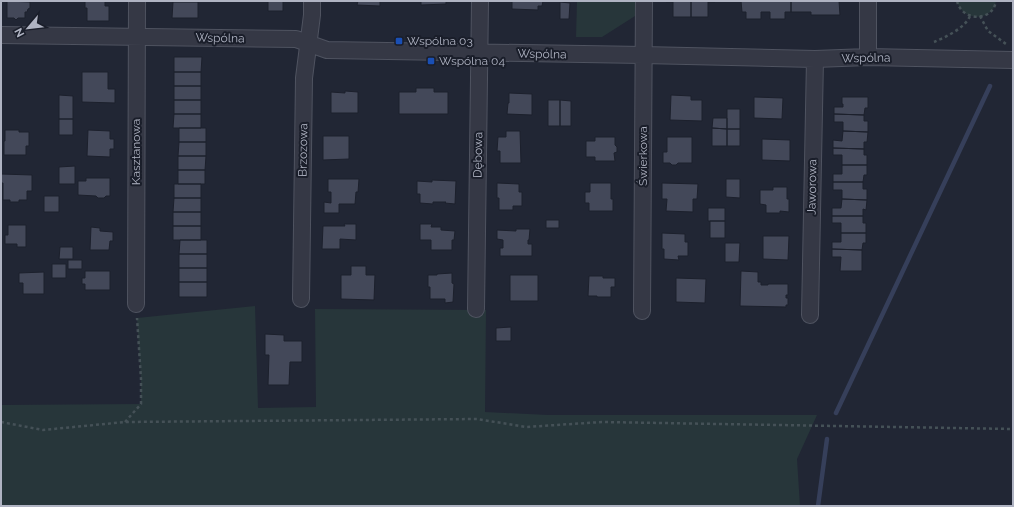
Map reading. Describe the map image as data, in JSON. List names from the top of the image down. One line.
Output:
{"streets":{"street":["Wspólna","Brzozowa","Kasztanowa","Dębowa","Świerkowa","Jaworowa"]},"crossings":[["Wspólna","Brzozowa"],["Wspólna","Kasztanowa"],["Wspólna","Dębowa"],["Wspólna","Świerkowa"],["Wspólna","Jaworowa"]],"places":{"transit":["Wspólna 03","Wspólna 04"]},"north":"bottom left"}
